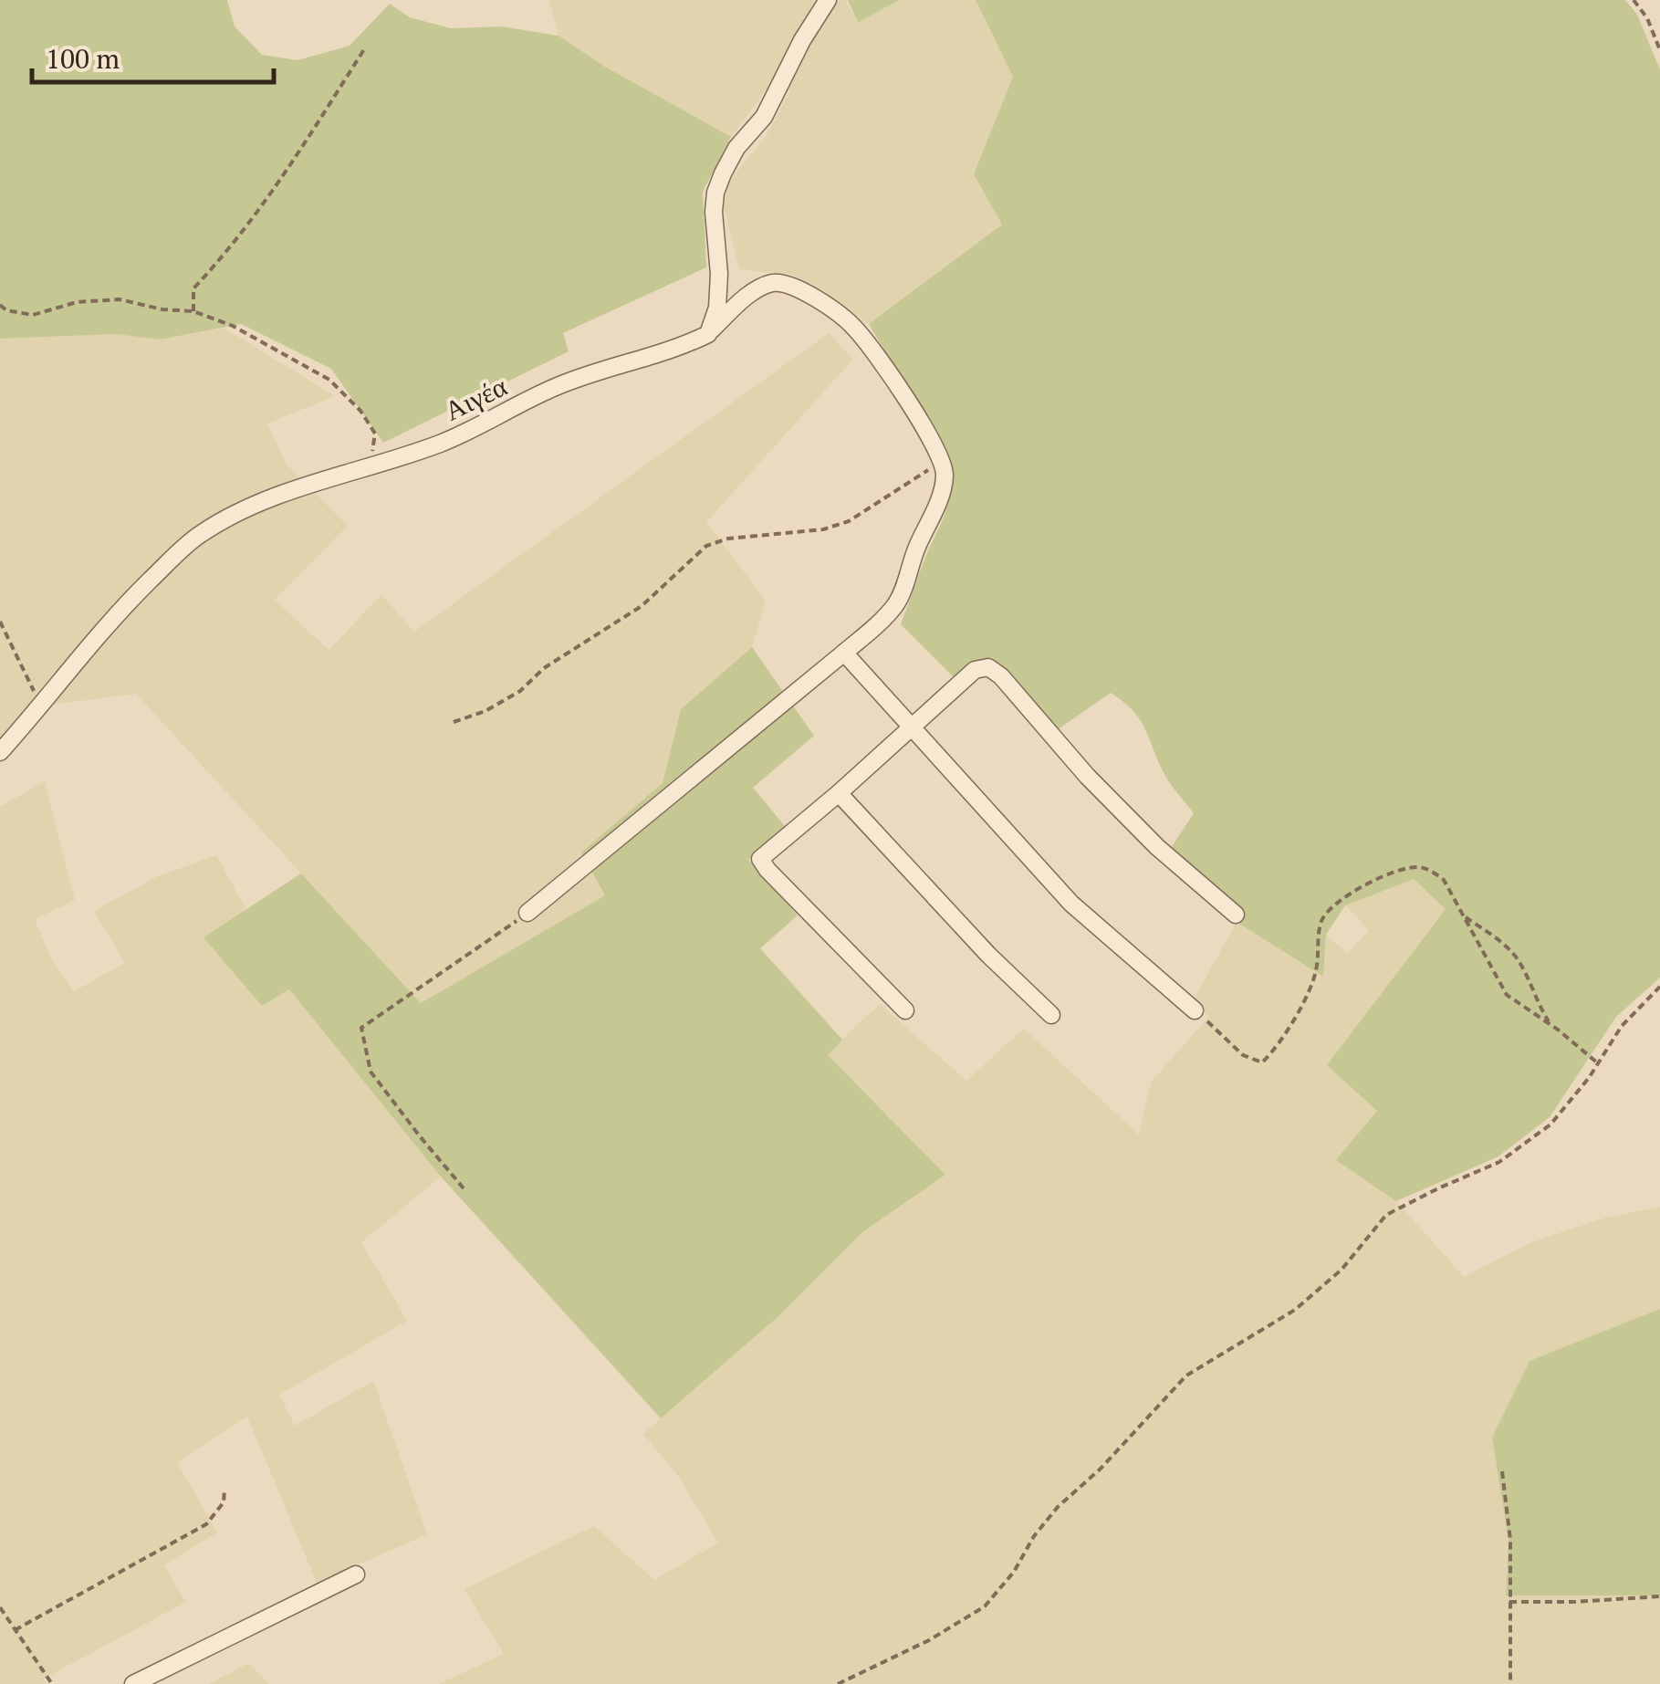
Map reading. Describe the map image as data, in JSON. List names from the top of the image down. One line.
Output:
{"streets":{"street":["Αιγέα"]},"scale_bar":"100 m"}
